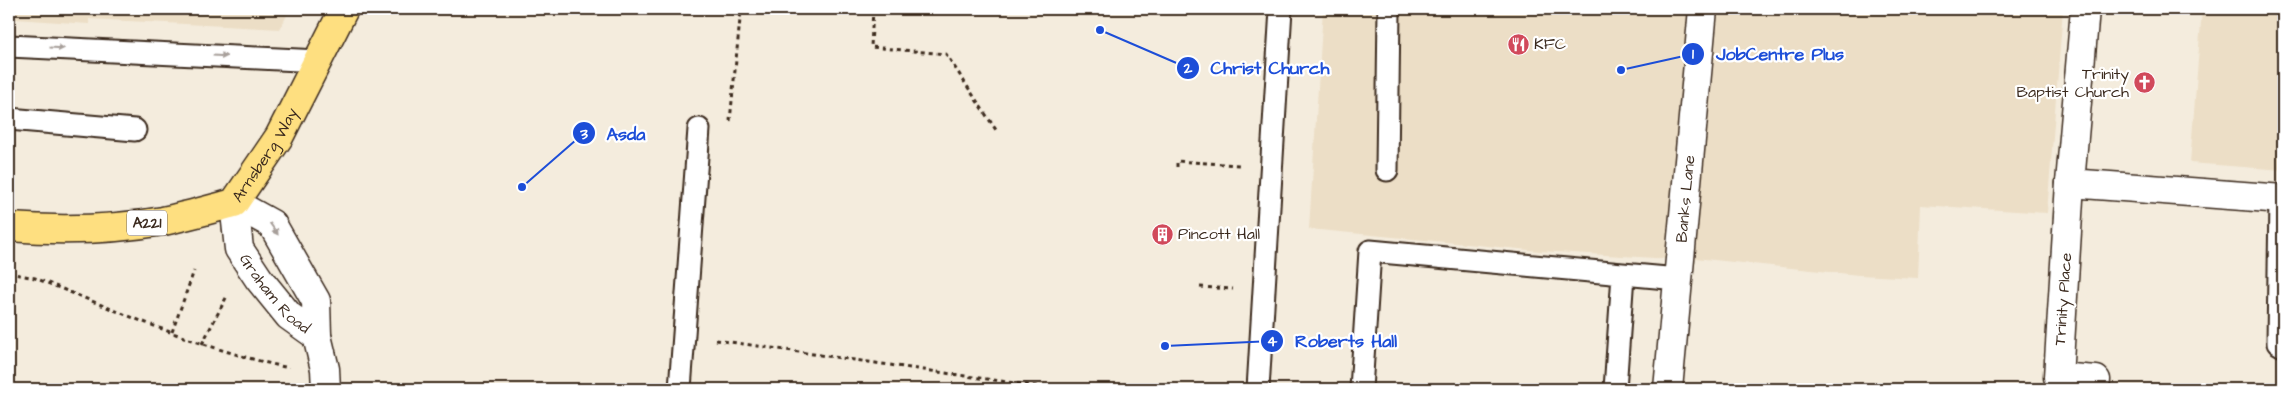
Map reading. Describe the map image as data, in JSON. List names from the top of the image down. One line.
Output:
{"streets":{"main road":["Arnsberg Way","A221"],"street":["Banks Lane","Graham Road","Trinity Place"]},"crossings":[["Arnsberg Way","Graham Road"]],"places":{"other":["Christ Church","JobCentre Plus","Asda","Roberts Hall"],"restaurant":["KFC"],"church":["Trinity Baptist Church"],"building":["Pincott Hall"]}}
